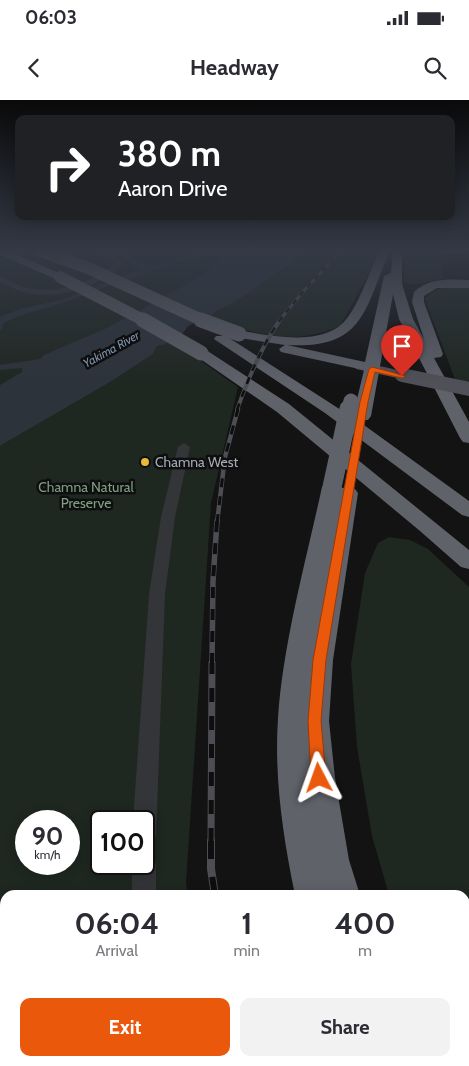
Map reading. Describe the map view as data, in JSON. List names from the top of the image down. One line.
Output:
{"water":["Yakima River"],"parks":["Chamna Natural Preserve"],"places":["Chamna West"],"page":{"status":"06:03","header":"Headway","turn":["380 m","Aaron Drive"],"speed":"90 km/h","limit":"100","eta":["06:04","Arrival","1","min","400","m"],"buttons":["Exit","Share"]}}
